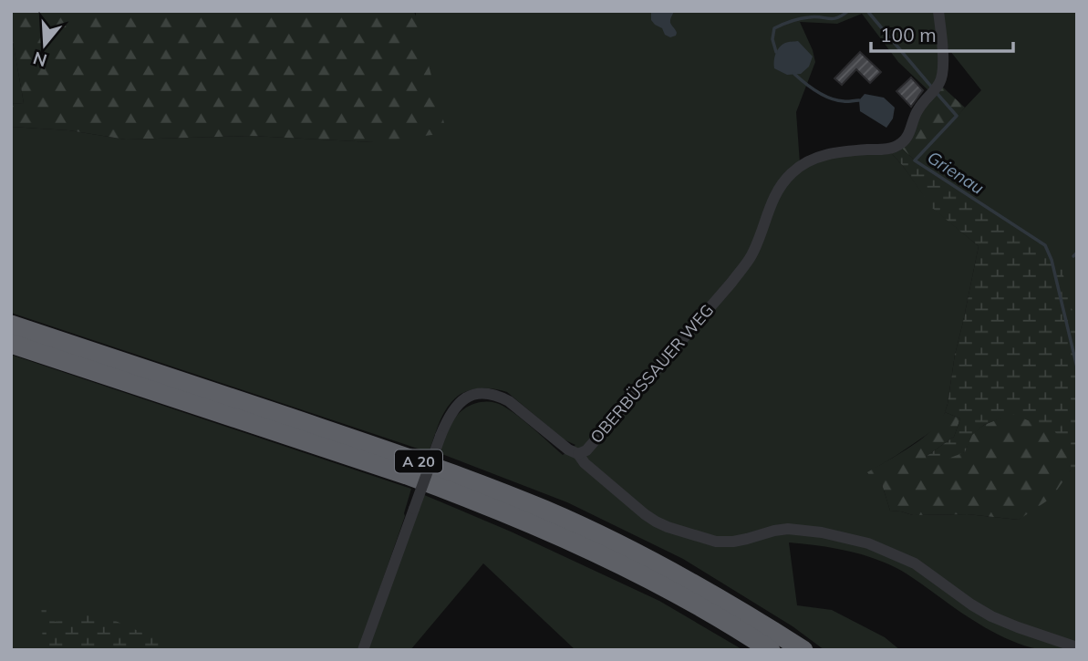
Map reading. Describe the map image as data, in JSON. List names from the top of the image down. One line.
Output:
{"streets":{"highway":["A 20"],"street":["OBERBÜSSAUER WEG"]},"water":["Grienau"],"scale_bar":"100 m","north":"bottom"}
